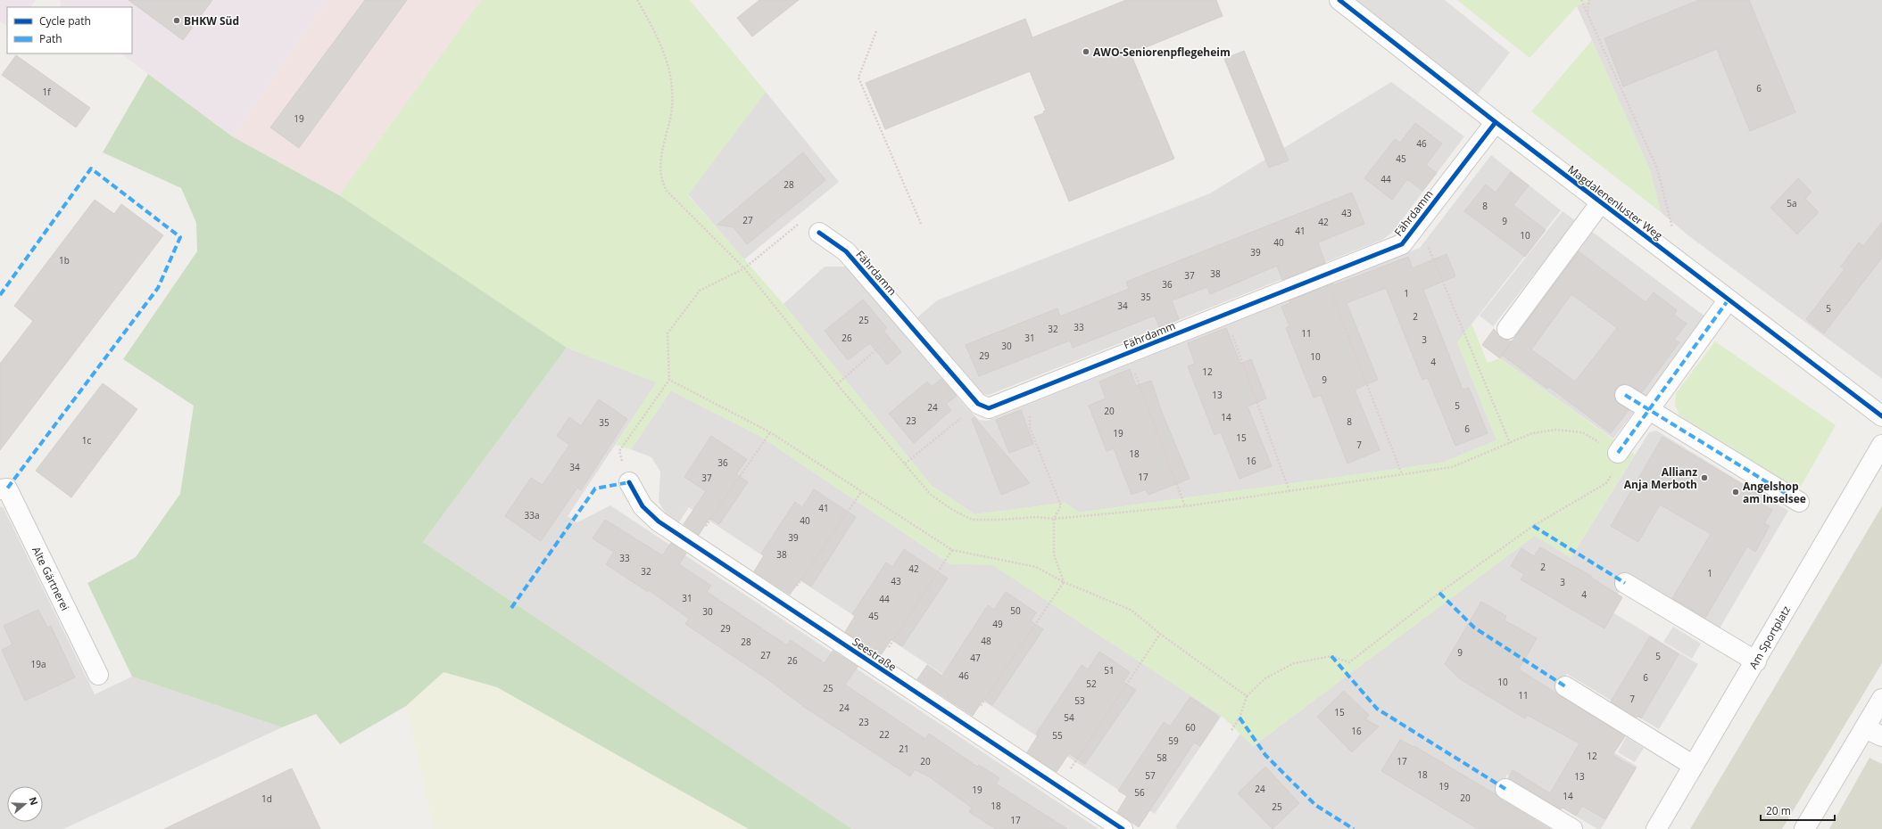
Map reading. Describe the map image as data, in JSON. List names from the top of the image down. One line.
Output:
{"streets":{"street":["Magdalenenluster Weg","Fährdamm","Alte Gärtnerei","Am Sportplatz","Seestraße"]},"crossings":[["Magdalenenluster Weg","Fährdamm"]],"places":["BHKW Süd","AWO-Seniorenpflegeheim","Allianz Anja Merboth","Angelshop am Inselsee"],"house_numbers":["6","1f","19","46","45","44","28","5a","8","43","27","9","42","41","10","40","39","1b","38","37","36","1","35","34","5","2","25","33","32","11","26","31","3","30","29","10","4","12","9","13","5","24","20","14","23","8","35","6","19","15","1c","7","18","16","36","34","17","37","41","33a","40","39","38","33","2","42","32","1","43","3","4","31","44","50","30","45","49","29","48","28","9","27","5","47","26","19a","51","46","6","10","52","25","11","7","53","24","15","54","23","60","16","22","55","59","21","12","58","20","17","18","57","13","19","24","19","56","14","20","1d","18","25","17"],"legend":["Cycle path","Path"],"scale_bar":"20 m","north":"right"}
